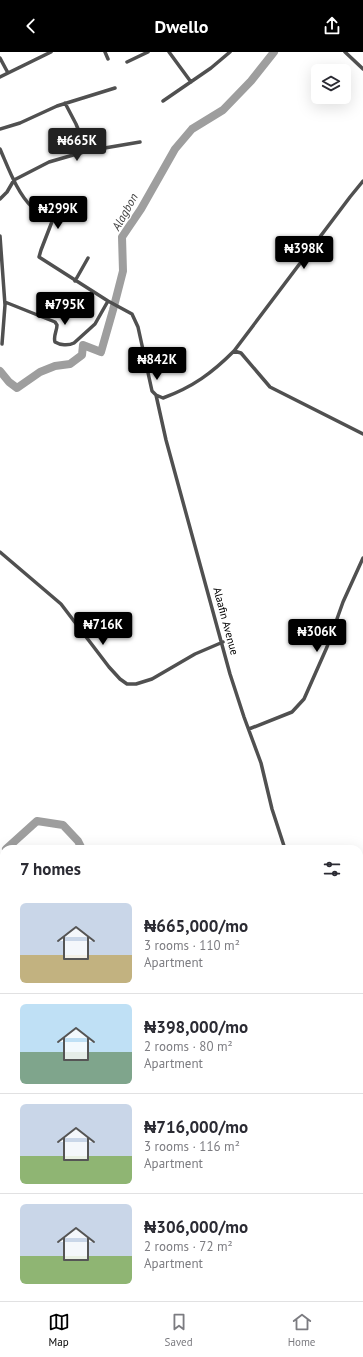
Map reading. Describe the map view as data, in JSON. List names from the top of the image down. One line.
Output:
{"streets":{"street":["Alaafin Avenue"]},"water":["Alagbon"],"page":{"header":"Dwello","price":["₦665K","₦299K","₦398K","₦795K","₦842K","₦716K","₦306K"],"heading":"7 homes","list":[{"name":"₦665,000/mo","note":"3 rooms · 110 m² · Apartment"},{"name":"₦398,000/mo","note":"2 rooms · 80 m² · Apartment"},{"name":"₦716,000/mo","note":"3 rooms · 116 m² · Apartment"},{"name":"₦306,000/mo","note":"2 rooms · 72 m² · Apartment"}],"tabs":["Map","Saved","Home"]}}
